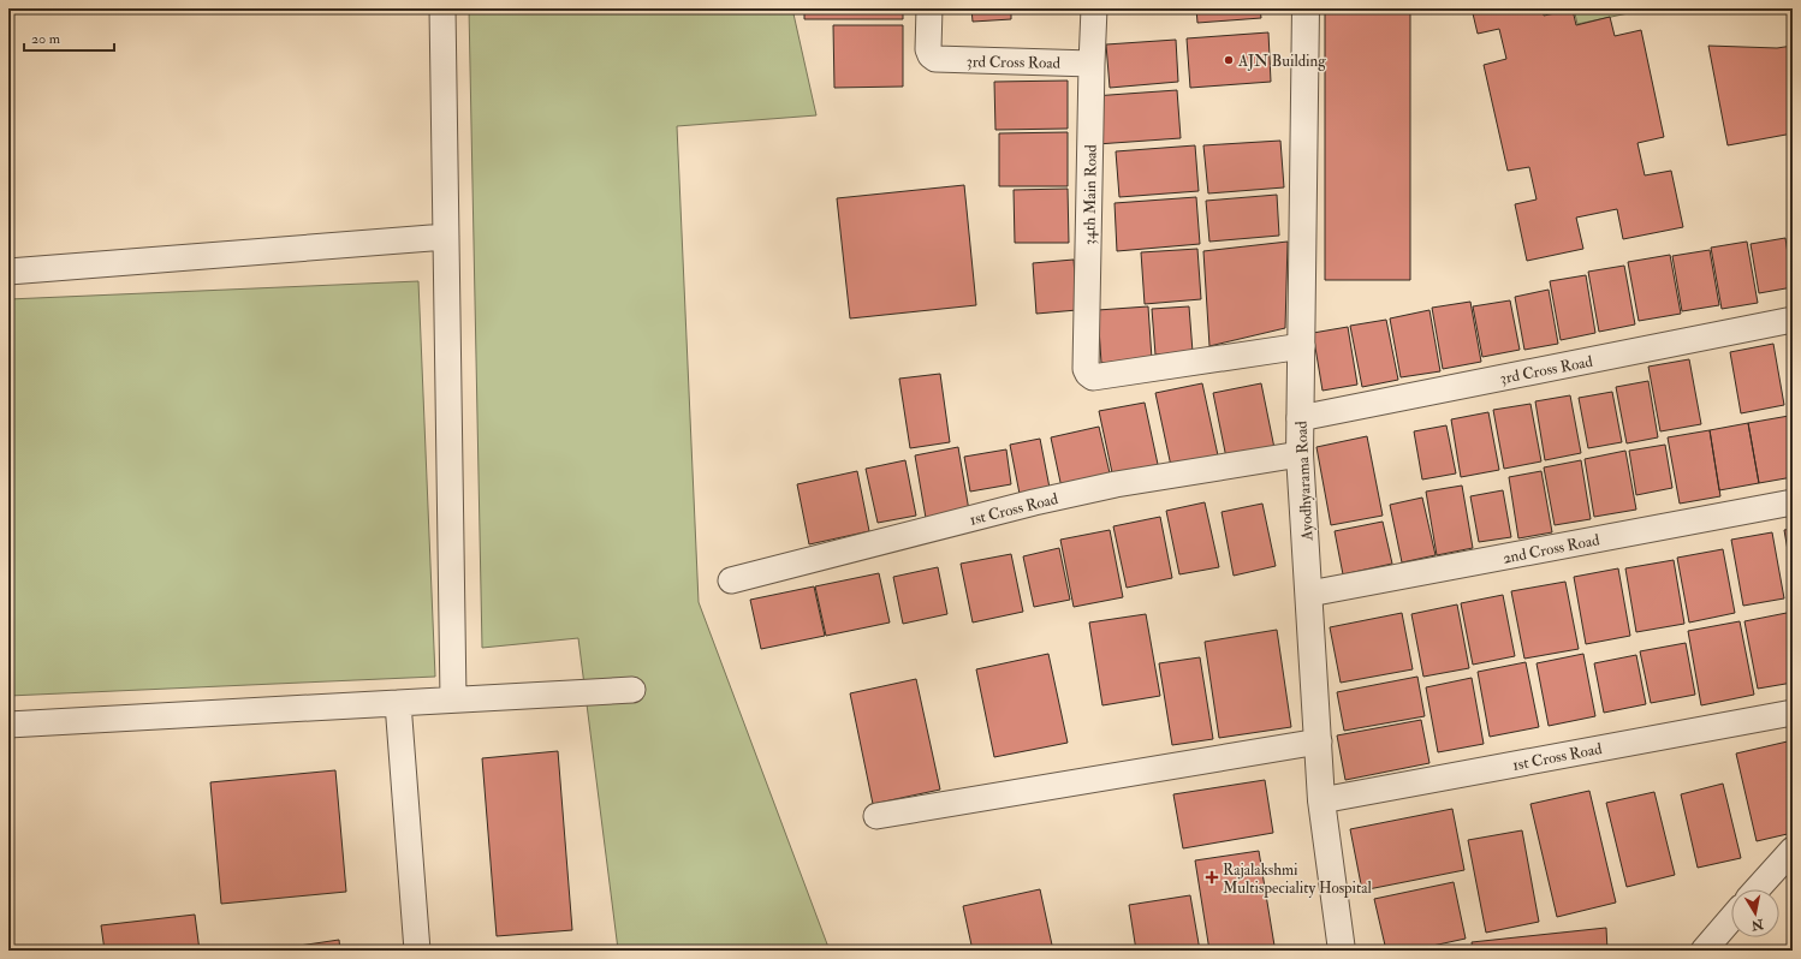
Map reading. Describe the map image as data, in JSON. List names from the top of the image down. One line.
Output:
{"streets":{"street":["3rd Cross Road","34th Main Road","Ayodhyarama Road","1st Cross Road","2nd Cross Road"]},"crossings":[["3rd Cross Road","34th Main Road"],["3rd Cross Road","Ayodhyarama Road"],["34th Main Road","Ayodhyarama Road"],["Ayodhyarama Road","1st Cross Road"],["Ayodhyarama Road","2nd Cross Road"]],"places":{"other":["AJN Building"],"health":["Rajalakshmi Multispeciality Hospital"]},"scale_bar":"20 m","north":"bottom"}
